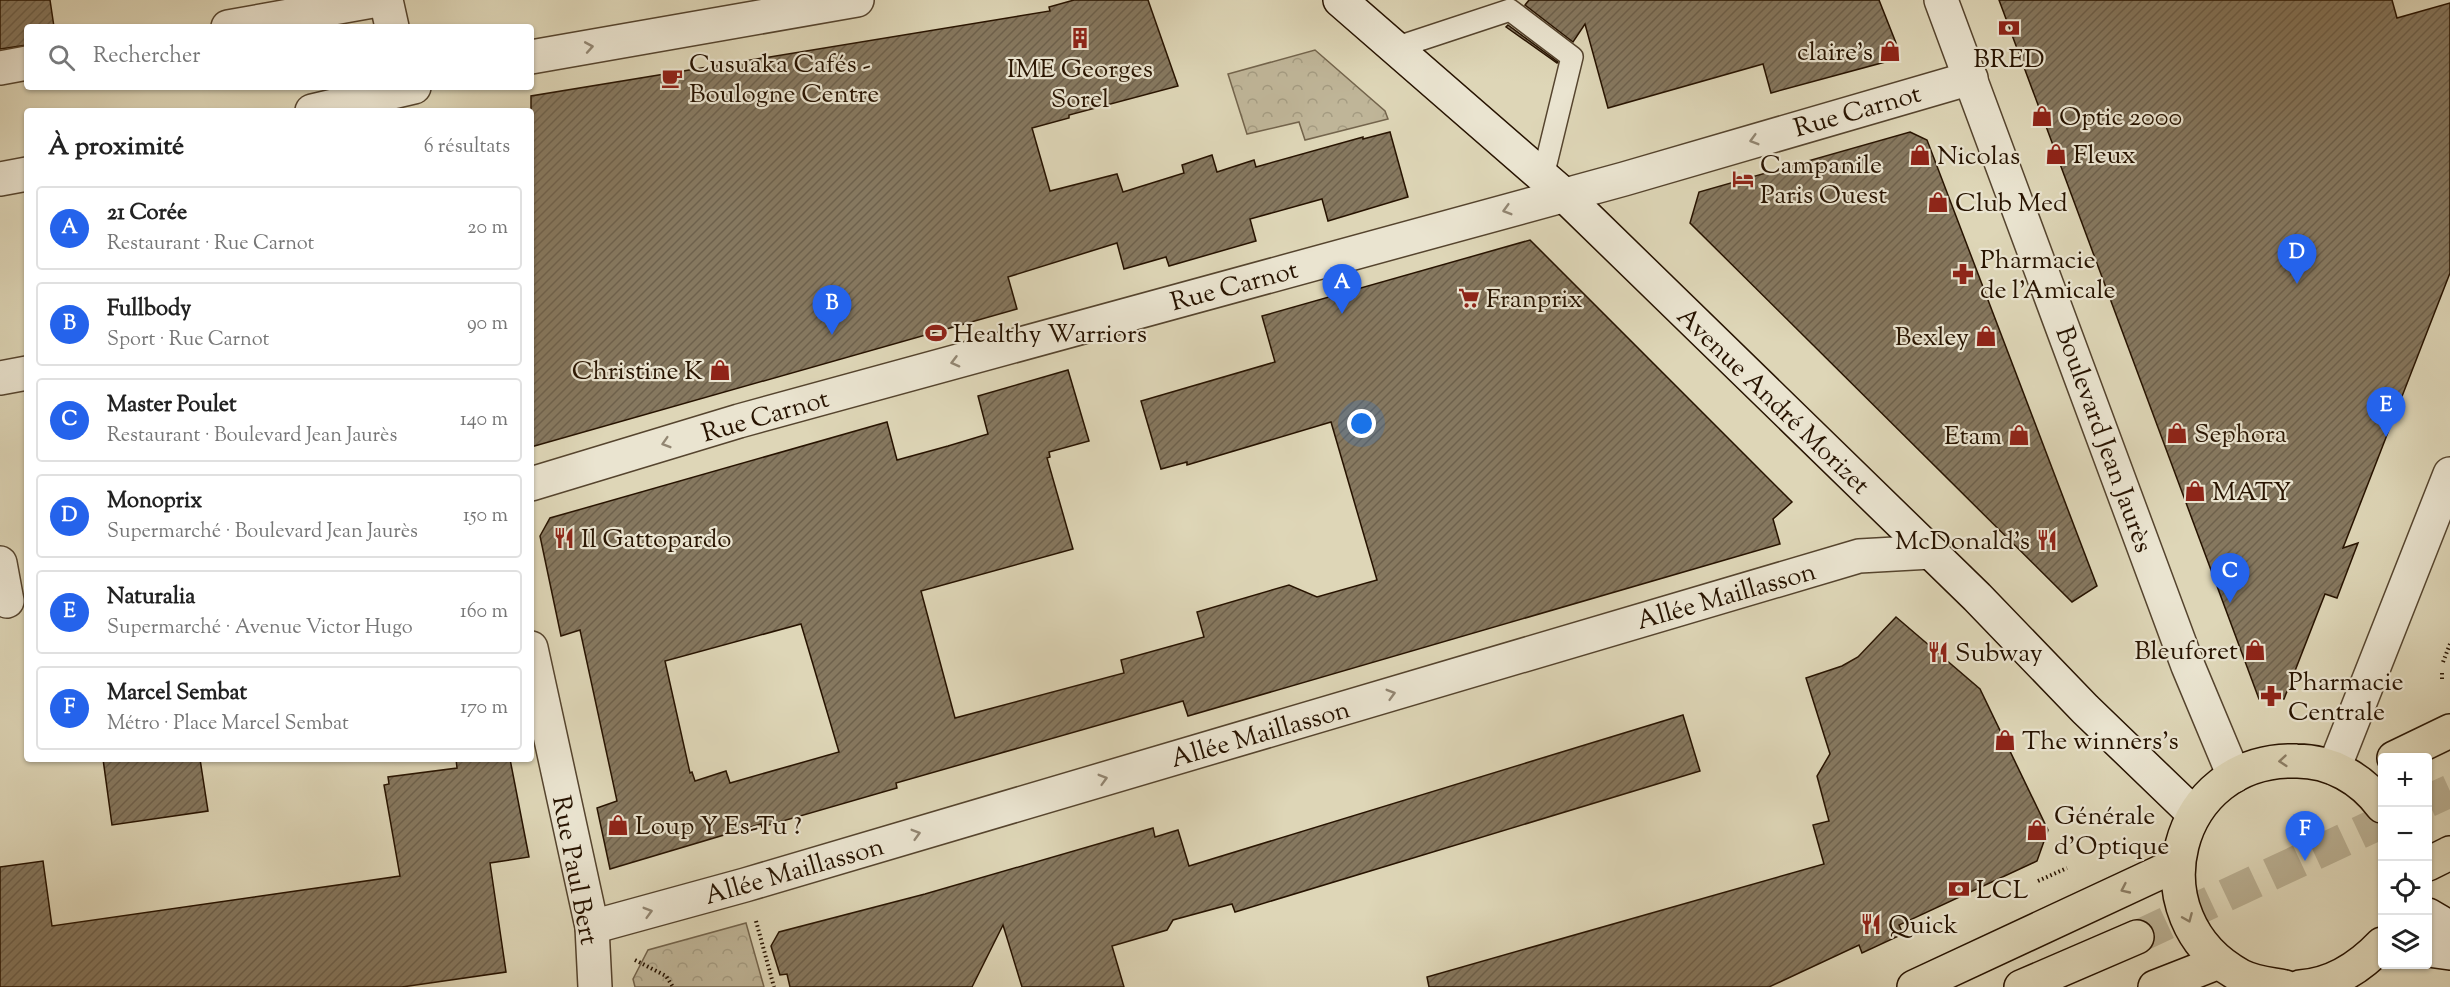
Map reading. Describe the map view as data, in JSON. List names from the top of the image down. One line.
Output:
{"streets":{"street":["Rue Carnot","Avenue André Morizet","Boulevard Jean Jaurès","Allée Maillasson","Rue Paul Bert"]},"crossings":[["Rue Carnot","Avenue André Morizet"],["Rue Carnot","Boulevard Jean Jaurès"],["Avenue André Morizet","Allée Maillasson"],["Allée Maillasson","Rue Paul Bert"]],"one_way":["Rue Carnot","Allée Maillasson"],"places":{"bank":["BRED","LCL"],"building":["IME Georges Sorel"],"shop":["claire's","Optic 2000","Fleux","Nicolas","Club Med","Bexley","Christine K","Sephora","Etam","MATY","Bleuforet","The winners's","Loup Y Es-Tu ?","Générale d'Optique"],"cafe":["Cusuaka Cafés - Boulogne Centre"],"hotel":["Campanile Paris Ouest"],"pharmacy":["Pharmacie de l'Amicale","Pharmacie Centrale"],"supermarket":["Franprix"],"sports":["Healthy Warriors"],"restaurant":["Il Gattopardo","McDonald's","Subway","Quick"]},"page":{"search":"Rechercher","heading":["À proximité","6 résultats"],"list":[{"mark":"A","name":"21 Corée","note":"Restaurant · Rue Carnot","value":"20 m"},{"mark":"B","name":"Fullbody","note":"Sport · Rue Carnot","value":"90 m"},{"mark":"C","name":"Master Poulet","note":"Restaurant · Boulevard Jean Jaurès","value":"140 m"},{"mark":"D","name":"Monoprix","note":"Supermarché · Boulevard Jean Jaurès","value":"150 m"},{"mark":"E","name":"Naturalia","note":"Supermarché · Avenue Victor Hugo","value":"160 m"},{"mark":"F","name":"Marcel Sembat","note":"Métro · Place Marcel Sembat","value":"170 m"}],"pins":["D","A","B","E","C","F"],"map_buttons":["+","−"]}}
